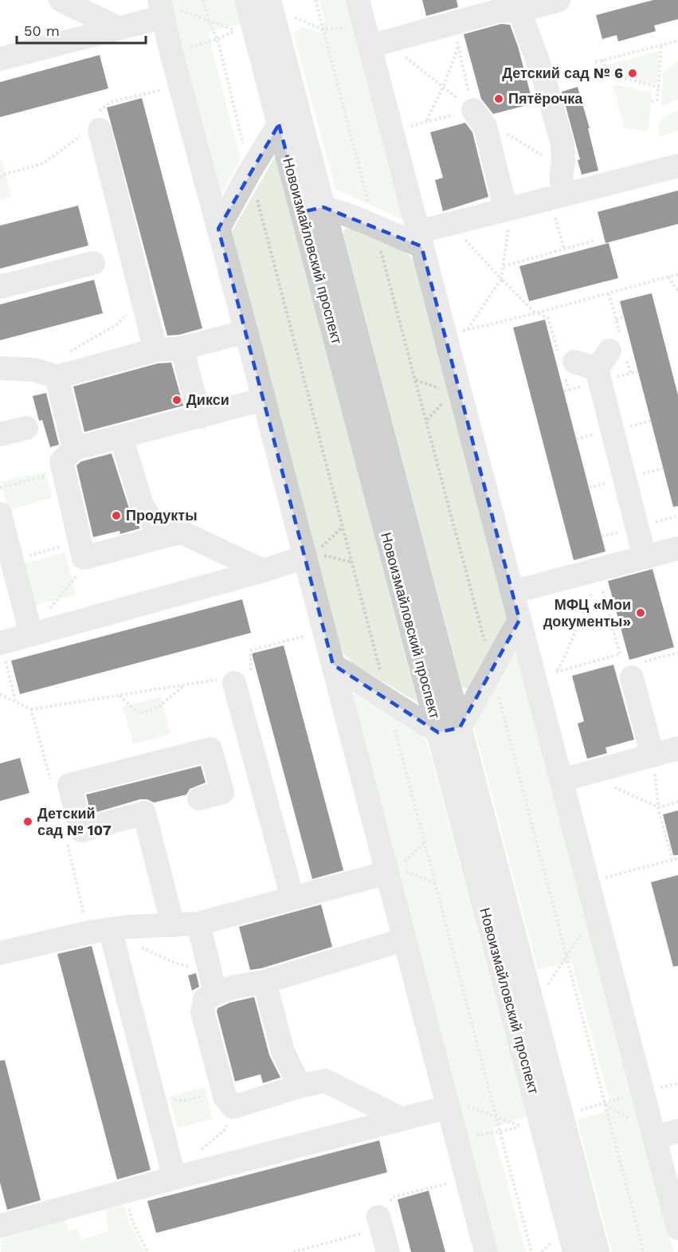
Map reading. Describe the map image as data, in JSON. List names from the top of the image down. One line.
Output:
{"streets":{"street":["Новоизмайловский проспект"]},"places":["Детский сад № 6","Пятёрочка","Дикси","Продукты","МФЦ «Мои документы»","Детский сад № 107"],"scale_bar":"50 m"}
